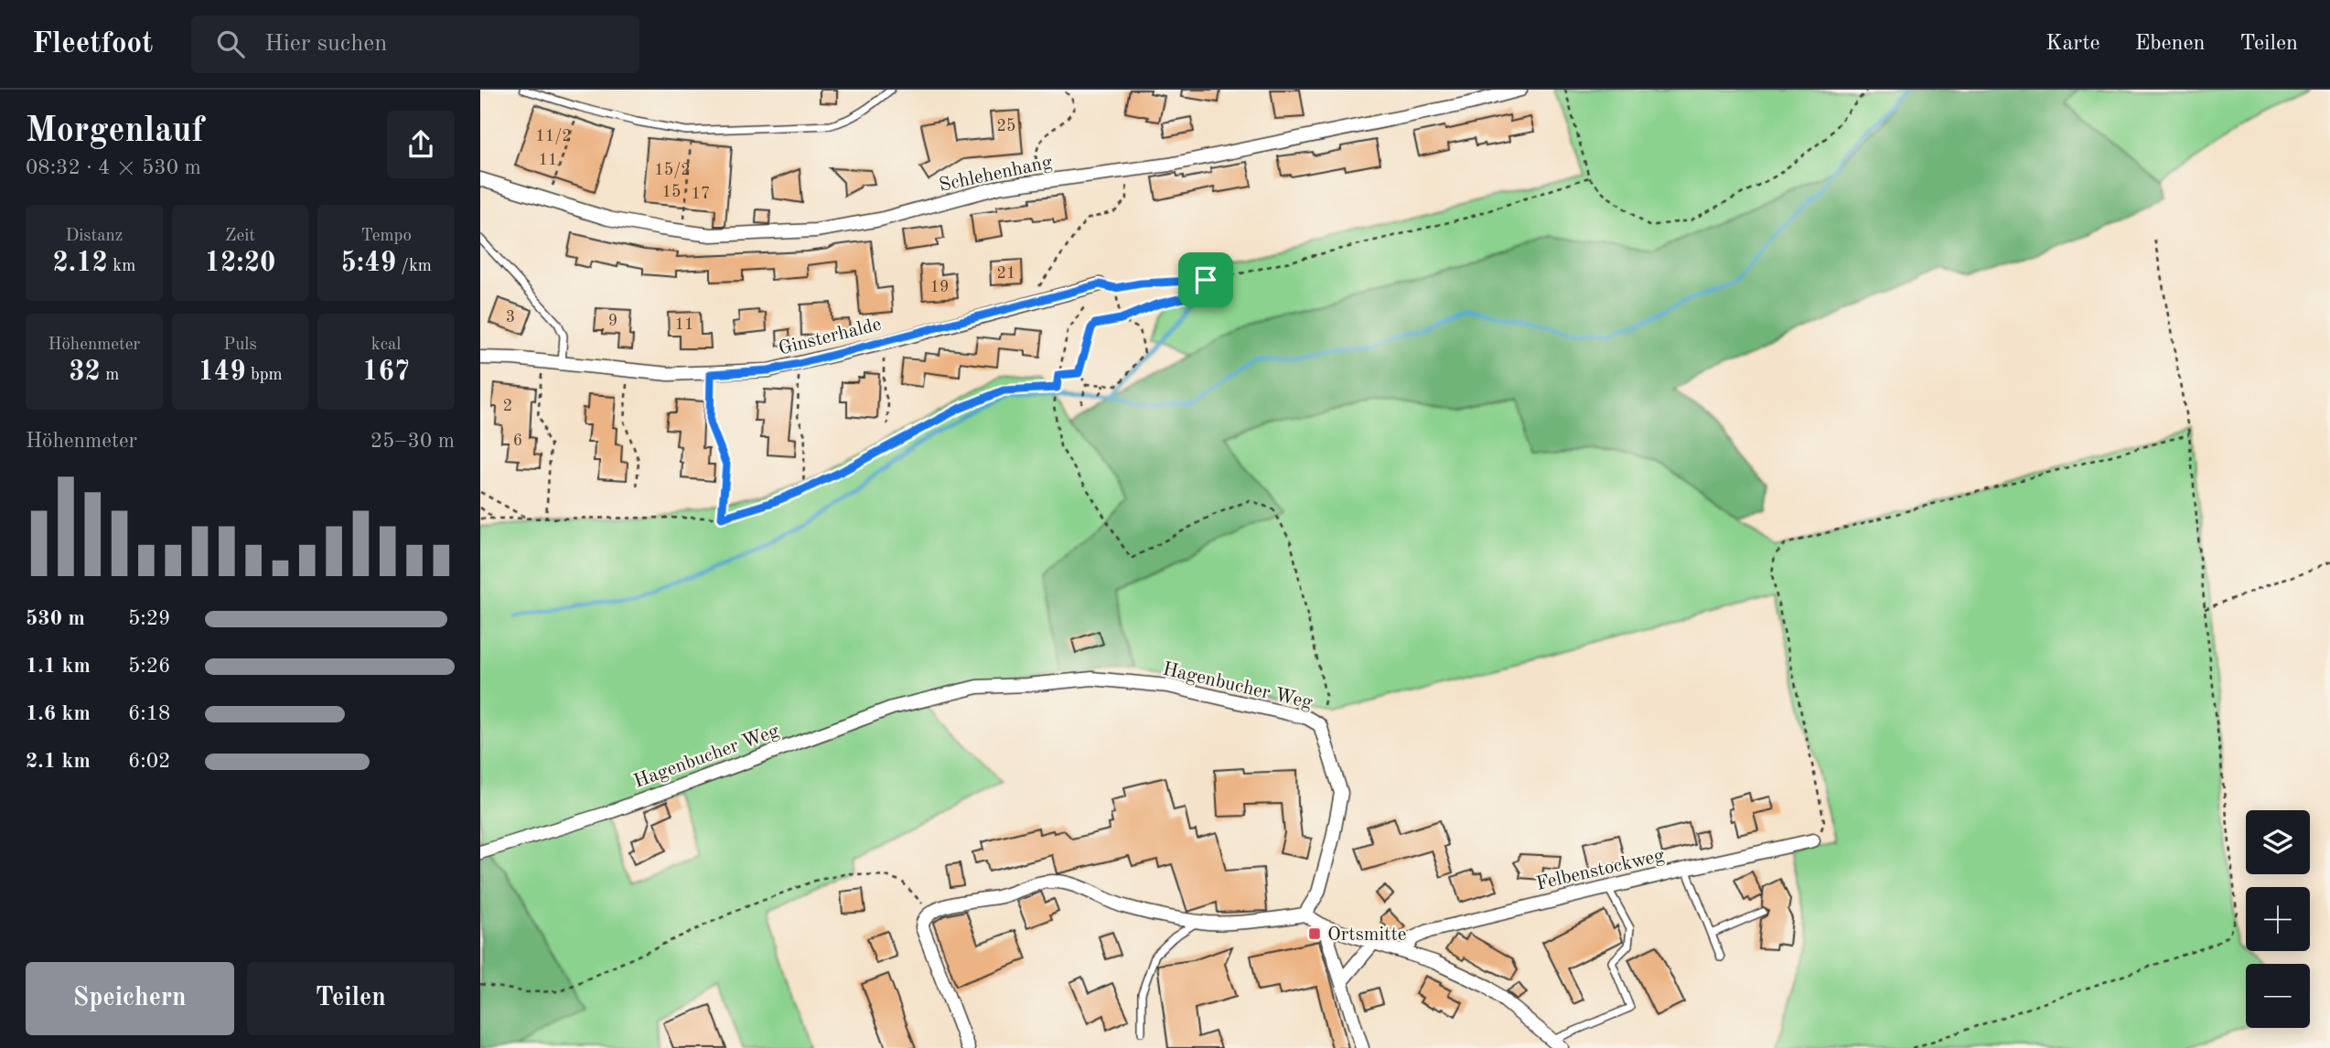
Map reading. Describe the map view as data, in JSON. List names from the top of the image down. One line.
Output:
{"streets":{"street":["Schlehenhang","Ginsterhalde","Hagenbucher Weg","Felbenstockweg"]},"places":{"transit":["Ortsmitte"]},"house_numbers":["25","11/2","11","15/2","15","17","21","19","3","9","11","2","6"],"page":{"header":"Fleetfoot","search":"Hier suchen","nav":["Karte","Ebenen","Teilen"],"heading":["Morgenlauf","08:32 · 4 × 530 m"],"stats":[["Distanz","2.12 km"],["Zeit","12:20"],["Tempo","5:49 /km"],["Höhenmeter","32 m"],["Puls","149 bpm"],["kcal","167"]],"chart":["Höhenmeter","25–30 m"],"list":[{"name":"530 m","note":"5:29"},{"name":"1.1 km","note":"5:26"},{"name":"1.6 km","note":"6:18"},{"name":"2.1 km","note":"6:02"}],"map_buttons":["+","−"],"buttons":["Speichern","Teilen"]}}
